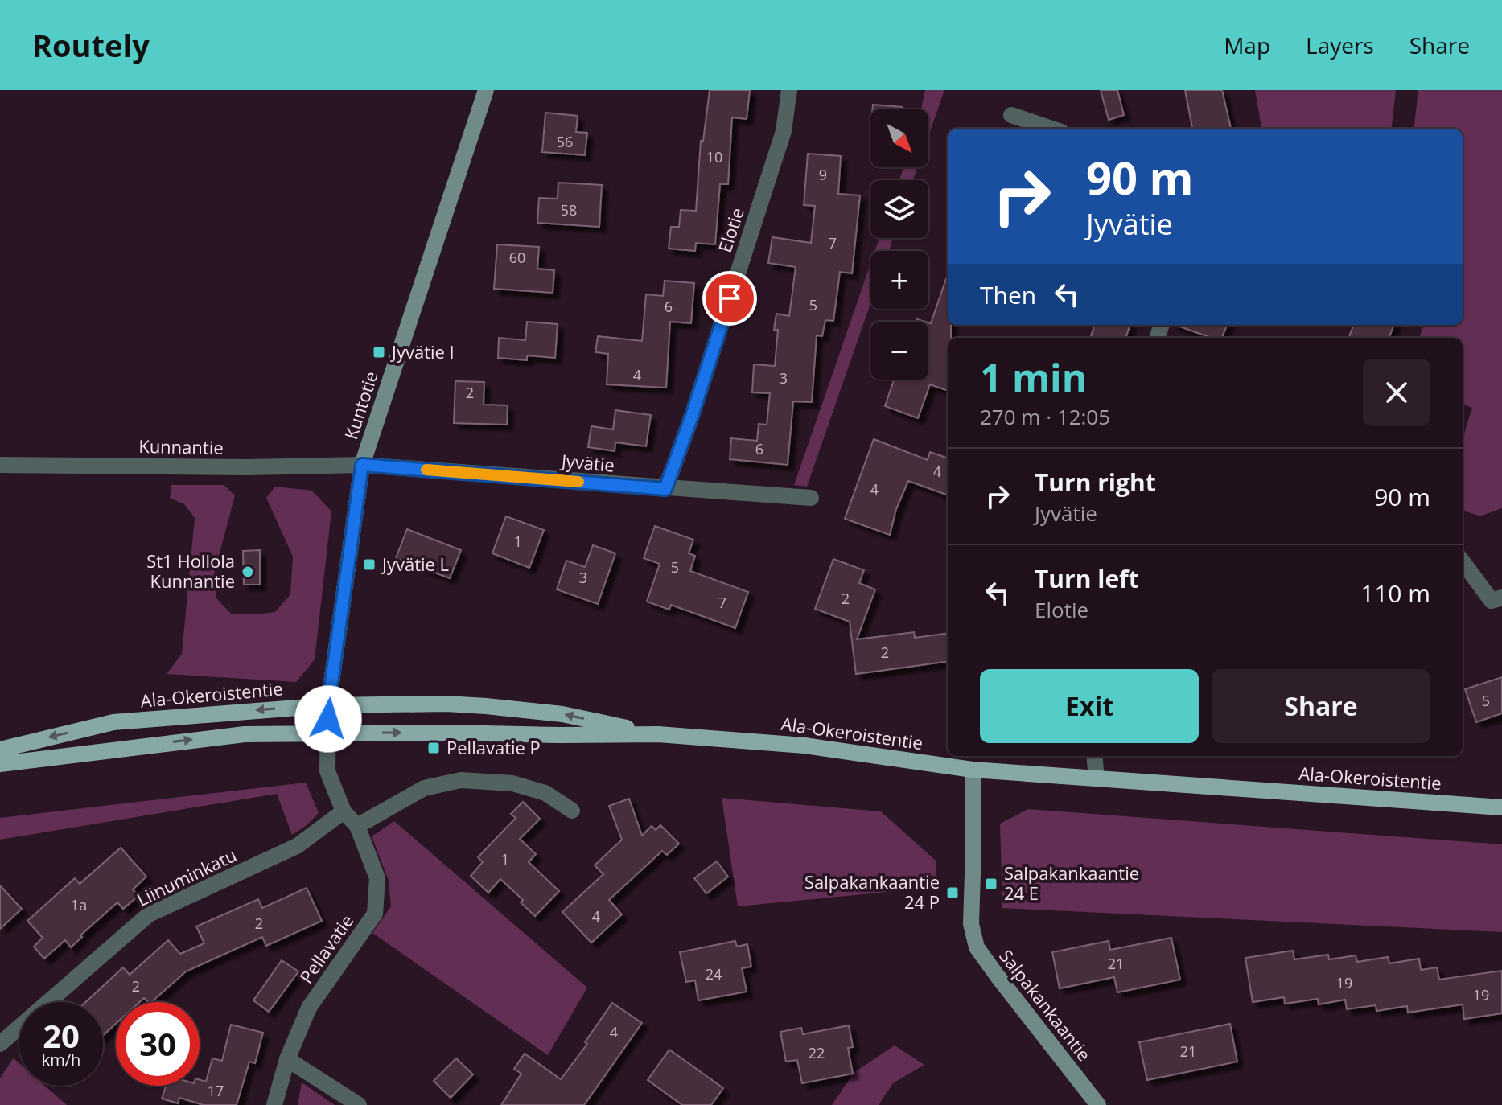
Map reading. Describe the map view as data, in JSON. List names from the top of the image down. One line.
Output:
{"streets":{"main road":["Ala-Okeroistentie"],"street":["Elotie","Kuntotie","Kunnantie","Jyvätie","Liinuminkatu","Pellavatie","Salpakankaantie"]},"crossings":[["Elotie","Jyvätie"],["Kuntotie","Kunnantie"],["Kuntotie","Jyvätie"],["Kuntotie","Ala-Okeroistentie"],["Kuntotie","Pellavatie"],["Kunnantie","Jyvätie"],["Ala-Okeroistentie","Pellavatie"],["Ala-Okeroistentie","Salpakankaantie"],["Liinuminkatu","Pellavatie"]],"places":{"transit":["Jyvätie I","Jyvätie L","Pellavatie P","Salpakankaantie 24 E","Salpakankaantie 24 P"],"other":["St1 Hollola Kunnantie"]},"house_numbers":["56","10","9","58","7","60","5","6","4","3","2","6","4","4","1","5","3","2","7","2","5","1","1a","4","2","21","24","19","2","19","4","21","22","17"],"north":"bottom right","page":{"header":"Routely","nav":["Map","Layers","Share"],"map_buttons":["+","−"],"turn":["90 m","Jyvätie"],"then":"Then","heading":["1 min","270 m · 12:05"],"list":[{"name":"Turn right","note":"Jyvätie","value":"90 m"},{"name":"Turn left","note":"Elotie","value":"110 m"}],"buttons":["Exit","Share"],"speed":"20 km/h","limit":"30"}}
